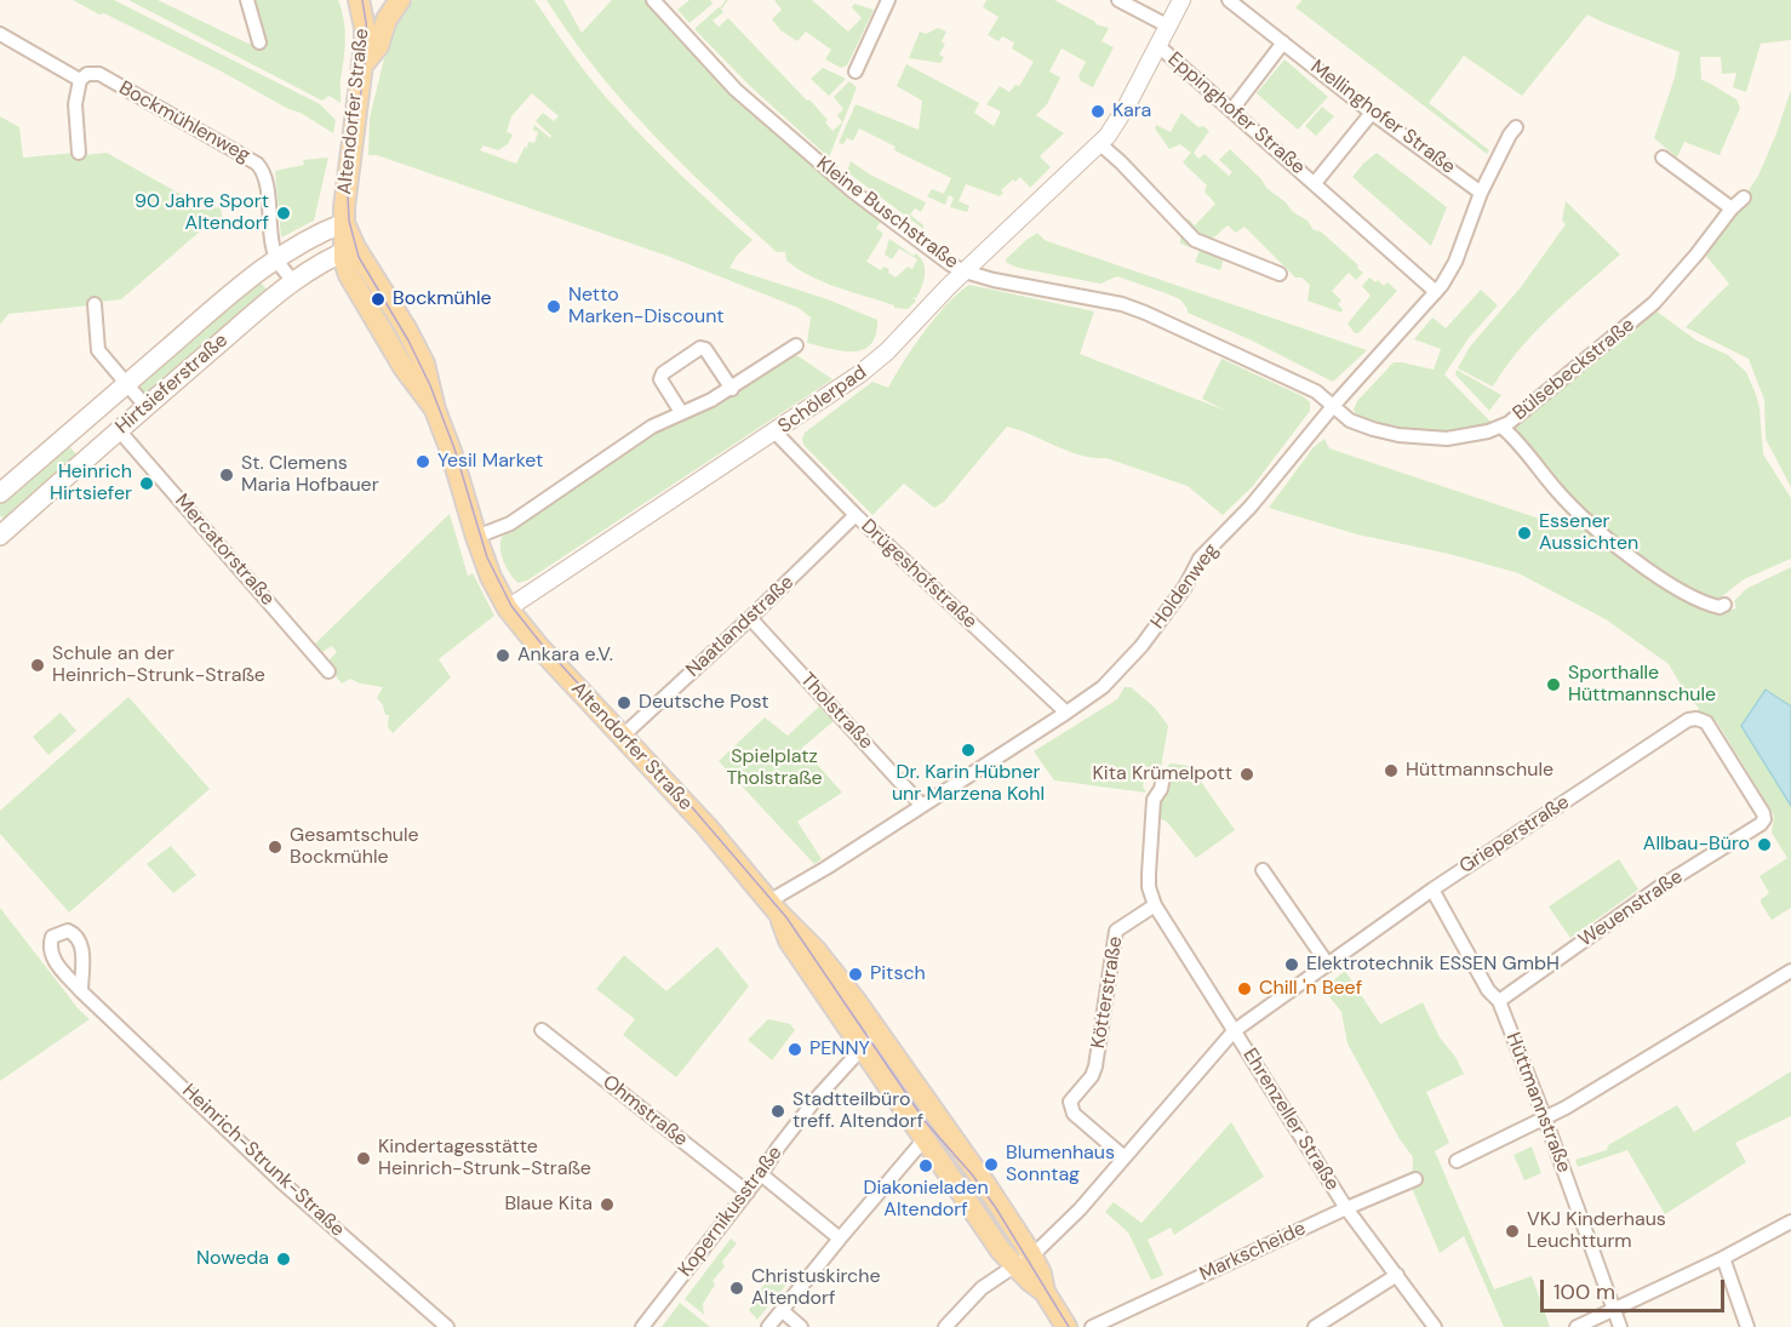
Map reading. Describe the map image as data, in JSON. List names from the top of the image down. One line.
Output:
{"streets":{"main road":["Altendorfer Straße","Hirtsieferstraße"],"street":["Eppinghofer Straße","Mellinghofer Straße","Bockmühlenweg","Kleine Buschstraße","Bülsebeckstraße","Schölerpad","Mercatorstraße","Drügeshofstraße","Holdenweg","Naatlandstraße","Tholstraße","Grieperstraße","Weuenstraße","Kötterstraße","Hüttmannstraße","Ohmstraße","Ehrenzeller Straße","Heinrich-Strunk-Straße","Kopernikusstraße","Markscheide"]},"crossings":[["Altendorfer Straße","Hirtsieferstraße"],["Altendorfer Straße","Schölerpad"],["Altendorfer Straße","Holdenweg"],["Altendorfer Straße","Naatlandstraße"],["Altendorfer Straße","Grieperstraße"],["Altendorfer Straße","Kopernikusstraße"],["Eppinghofer Straße","Mellinghofer Straße"],["Eppinghofer Straße","Schölerpad"],["Eppinghofer Straße","Holdenweg"],["Mellinghofer Straße","Holdenweg"],["Bockmühlenweg","Hirtsieferstraße"],["Kleine Buschstraße","Bülsebeckstraße"],["Kleine Buschstraße","Schölerpad"],["Kleine Buschstraße","Holdenweg"],["Bülsebeckstraße","Holdenweg"],["Hirtsieferstraße","Mercatorstraße"],["Schölerpad","Drügeshofstraße"],["Drügeshofstraße","Holdenweg"],["Drügeshofstraße","Naatlandstraße"],["Holdenweg","Tholstraße"],["Naatlandstraße","Tholstraße"],["Grieperstraße","Weuenstraße"],["Grieperstraße","Kötterstraße"],["Grieperstraße","Hüttmannstraße"],["Grieperstraße","Ehrenzeller Straße"],["Weuenstraße","Hüttmannstraße"],["Kötterstraße","Ehrenzeller Straße"],["Ohmstraße","Kopernikusstraße"],["Ehrenzeller Straße","Markscheide"]],"parks":["Spielplatz Tholstraße"],"places":["Kara","90 Jahre Sport Altendorf","Bockmühle","Netto Marken-Discount","Yesil Market","St. Clemens Maria Hofbauer","Heinrich Hirtsiefer","Essener Aussichten","Ankara e.V.","Schule an der Heinrich-Strunk-Straße","Sporthalle Hüttmannschule","Deutsche Post","Dr. Karin Hübner unr Marzena Kohl","Hüttmannschule","Kita Krümelpott","Allbau-Büro","Gesamtschule Bockmühle","Elektrotechnik ESSEN GmbH","Pitsch","Chill 'n Beef","PENNY","Stadtteilbüro treff. Altendorf","Kindertagesstätte Heinrich-Strunk-Straße","Blumenhaus Sonntag","Diakonieladen Altendorf","Blaue Kita","VKJ Kinderhaus Leuchtturm","Noweda","Christuskirche Altendorf"],"scale_bar":"100 m"}
